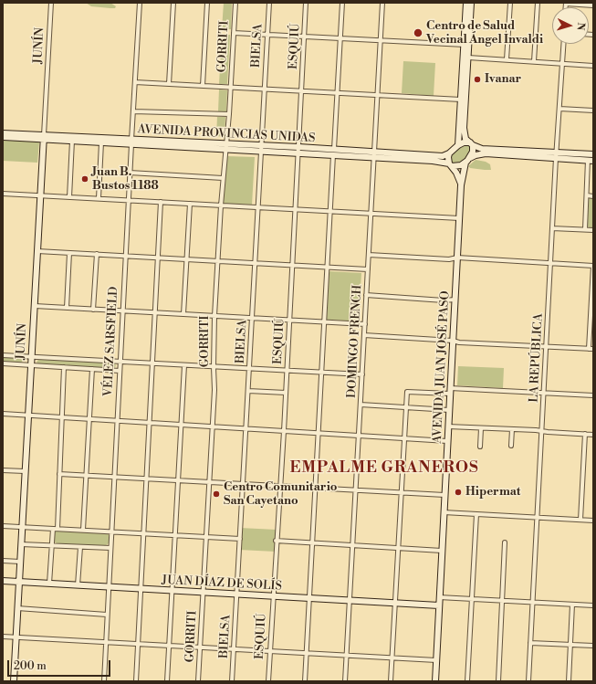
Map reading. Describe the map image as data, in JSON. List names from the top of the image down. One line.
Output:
{"streets":{"main road":["JUNÍN","AVENIDA PROVINCIAS UNIDAS","AVENIDA JUAN JOSÉ PASO","JUAN DÍAZ DE SOLÍS"],"street":["BIELSA","GORRITI","ESQUIÚ","VÉLEZ SARSFIELD","DOMINGO FRENCH","LA REPÚBLICA"]},"crossings":[["JUNÍN","AVENIDA PROVINCIAS UNIDAS"],["JUNÍN","JUAN DÍAZ DE SOLÍS"],["BIELSA","AVENIDA PROVINCIAS UNIDAS"],["BIELSA","JUAN DÍAZ DE SOLÍS"],["GORRITI","AVENIDA PROVINCIAS UNIDAS"],["GORRITI","JUAN DÍAZ DE SOLÍS"],["ESQUIÚ","AVENIDA PROVINCIAS UNIDAS"],["ESQUIÚ","JUAN DÍAZ DE SOLÍS"],["AVENIDA PROVINCIAS UNIDAS","VÉLEZ SARSFIELD"],["AVENIDA PROVINCIAS UNIDAS","DOMINGO FRENCH"],["AVENIDA PROVINCIAS UNIDAS","AVENIDA JUAN JOSÉ PASO"],["VÉLEZ SARSFIELD","JUAN DÍAZ DE SOLÍS"],["DOMINGO FRENCH","JUAN DÍAZ DE SOLÍS"],["AVENIDA JUAN JOSÉ PASO","JUAN DÍAZ DE SOLÍS"]],"districts":["EMPALME GRANEROS"],"places":["Centro de Salud Vecinal Ángel Invaldi","Ivanar","Juan B. Bustos 1188","Hipermat","Centro Comunitario San Cayetano"],"scale_bar":"200 m","north":"right"}
